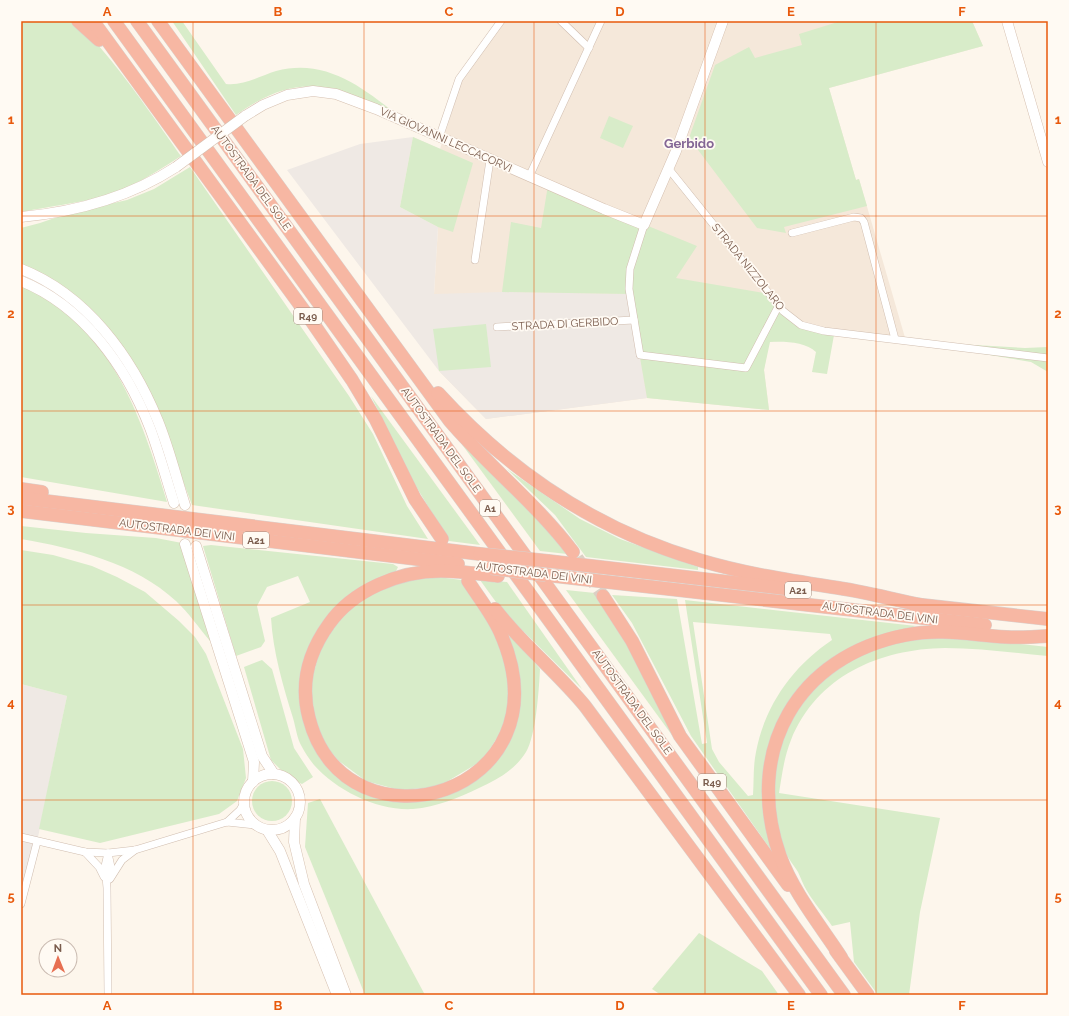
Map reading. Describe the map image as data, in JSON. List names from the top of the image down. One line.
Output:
{"streets":{"highway":["AUTOSTRADA DEL SOLE","R49","A1","AUTOSTRADA DEI VINI","A21"],"main road":["VIA GIOVANNI LECCACORVI","STRADA DI GERBIDO"],"street":["STRADA NIZZOLARO"]},"crossings":[["VIA GIOVANNI LECCACORVI","STRADA DI GERBIDO"],["STRADA NIZZOLARO","STRADA DI GERBIDO"]],"districts":["Gerbido"],"north":"top","grid":{"columns":["A","B","C","D","E","F"],"rows":["1","2","3","4","5"]}}
